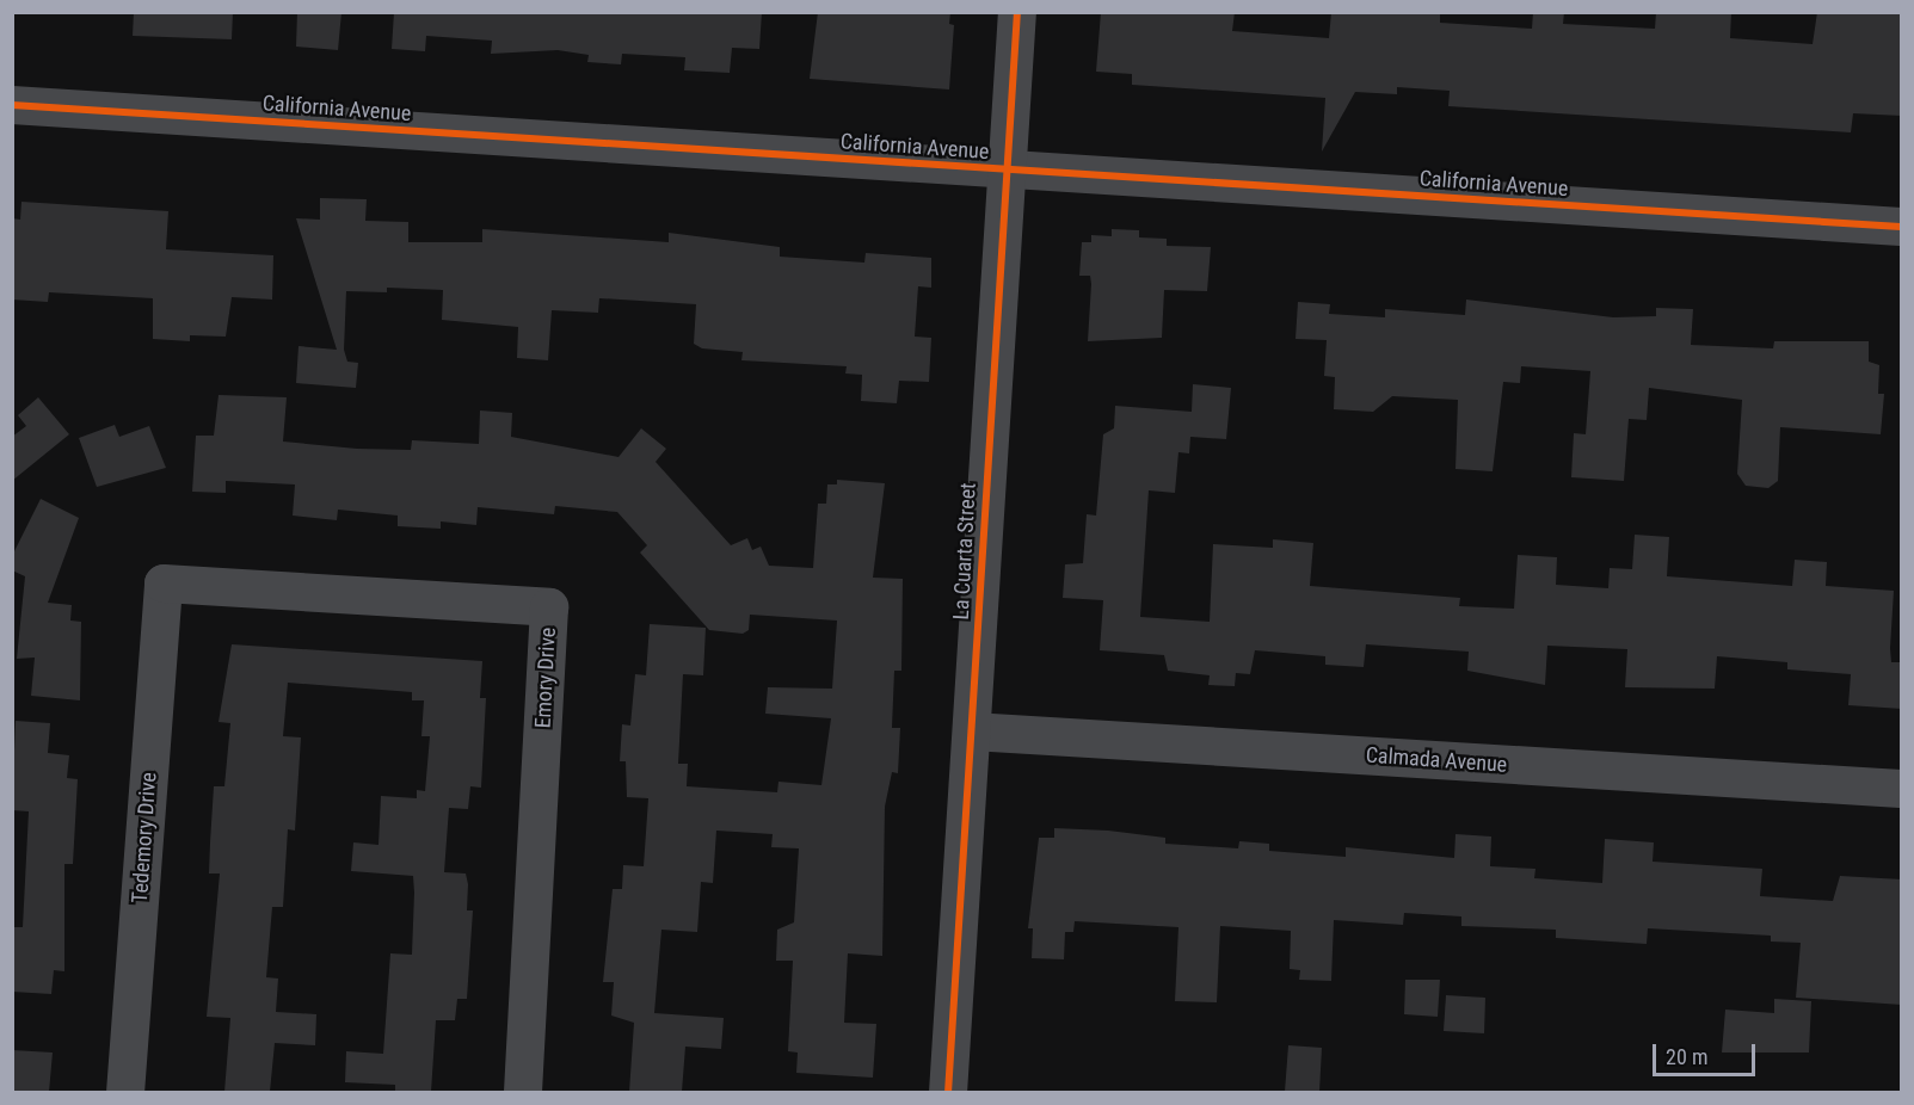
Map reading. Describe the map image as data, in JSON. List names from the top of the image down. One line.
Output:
{"streets":{"street":["California Avenue","La Cuarta Street","Emory Drive","Calmada Avenue","Tedemory Drive"]},"crossings":[["California Avenue","La Cuarta Street"],["La Cuarta Street","Calmada Avenue"],["Emory Drive","Tedemory Drive"]],"scale_bar":"20 m"}
